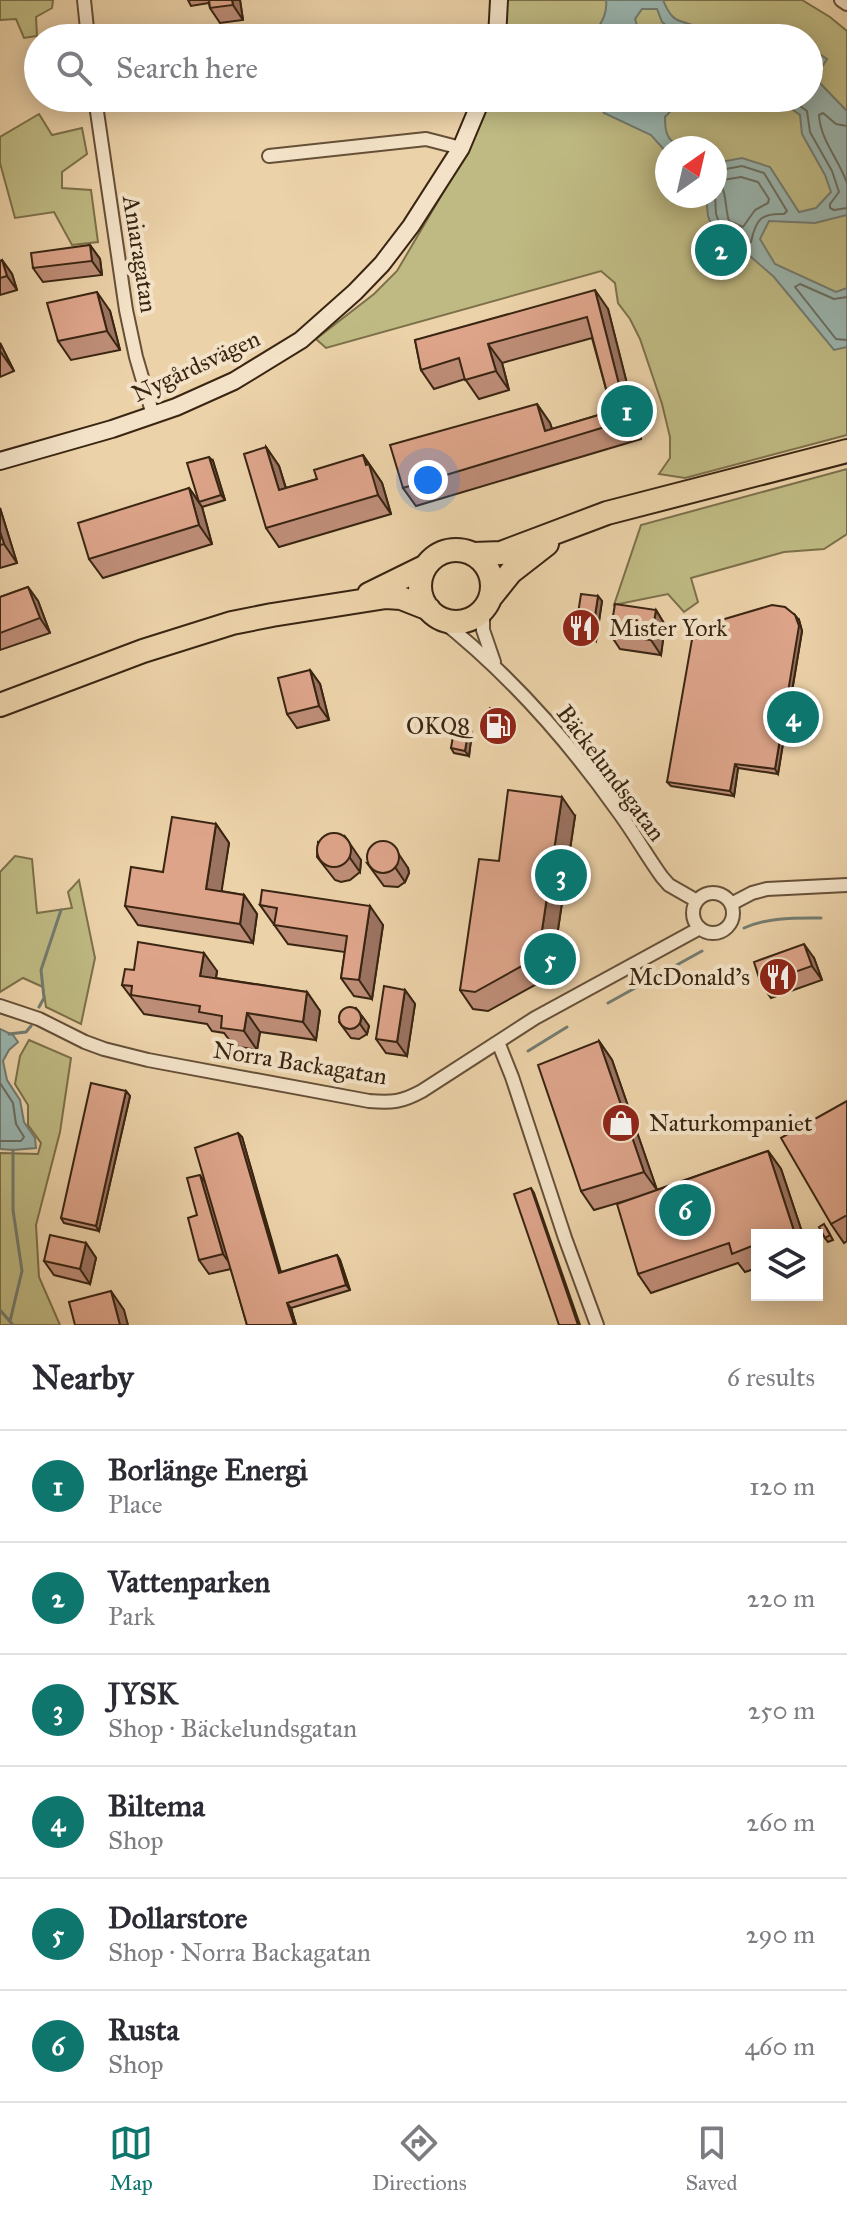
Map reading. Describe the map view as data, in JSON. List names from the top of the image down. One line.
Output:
{"streets":{"street":["Aniaragatan","Nygårdsvägen","Bäckelundsgatan","Norra Backagatan"]},"crossings":[["Aniaragatan","Nygårdsvägen"],["Bäckelundsgatan","Norra Backagatan"]],"places":{"restaurant":["Mister York","McDonald's"],"fuel station":["OKQ8"],"shop":["Naturkompaniet"]},"north":"top right","page":{"search":"Search here","pins":["2","1","4","3","5","6"],"heading":["Nearby","6 results"],"list":[{"mark":"1","name":"Borlänge Energi","note":"Place","value":"120 m"},{"mark":"2","name":"Vattenparken","note":"Park","value":"220 m"},{"mark":"3","name":"JYSK","note":"Shop · Bäckelundsgatan","value":"250 m"},{"mark":"4","name":"Biltema","note":"Shop","value":"260 m"},{"mark":"5","name":"Dollarstore","note":"Shop · Norra Backagatan","value":"290 m"},{"mark":"6","name":"Rusta","note":"Shop","value":"460 m"}],"nav":["Map","Directions","Saved"]}}
